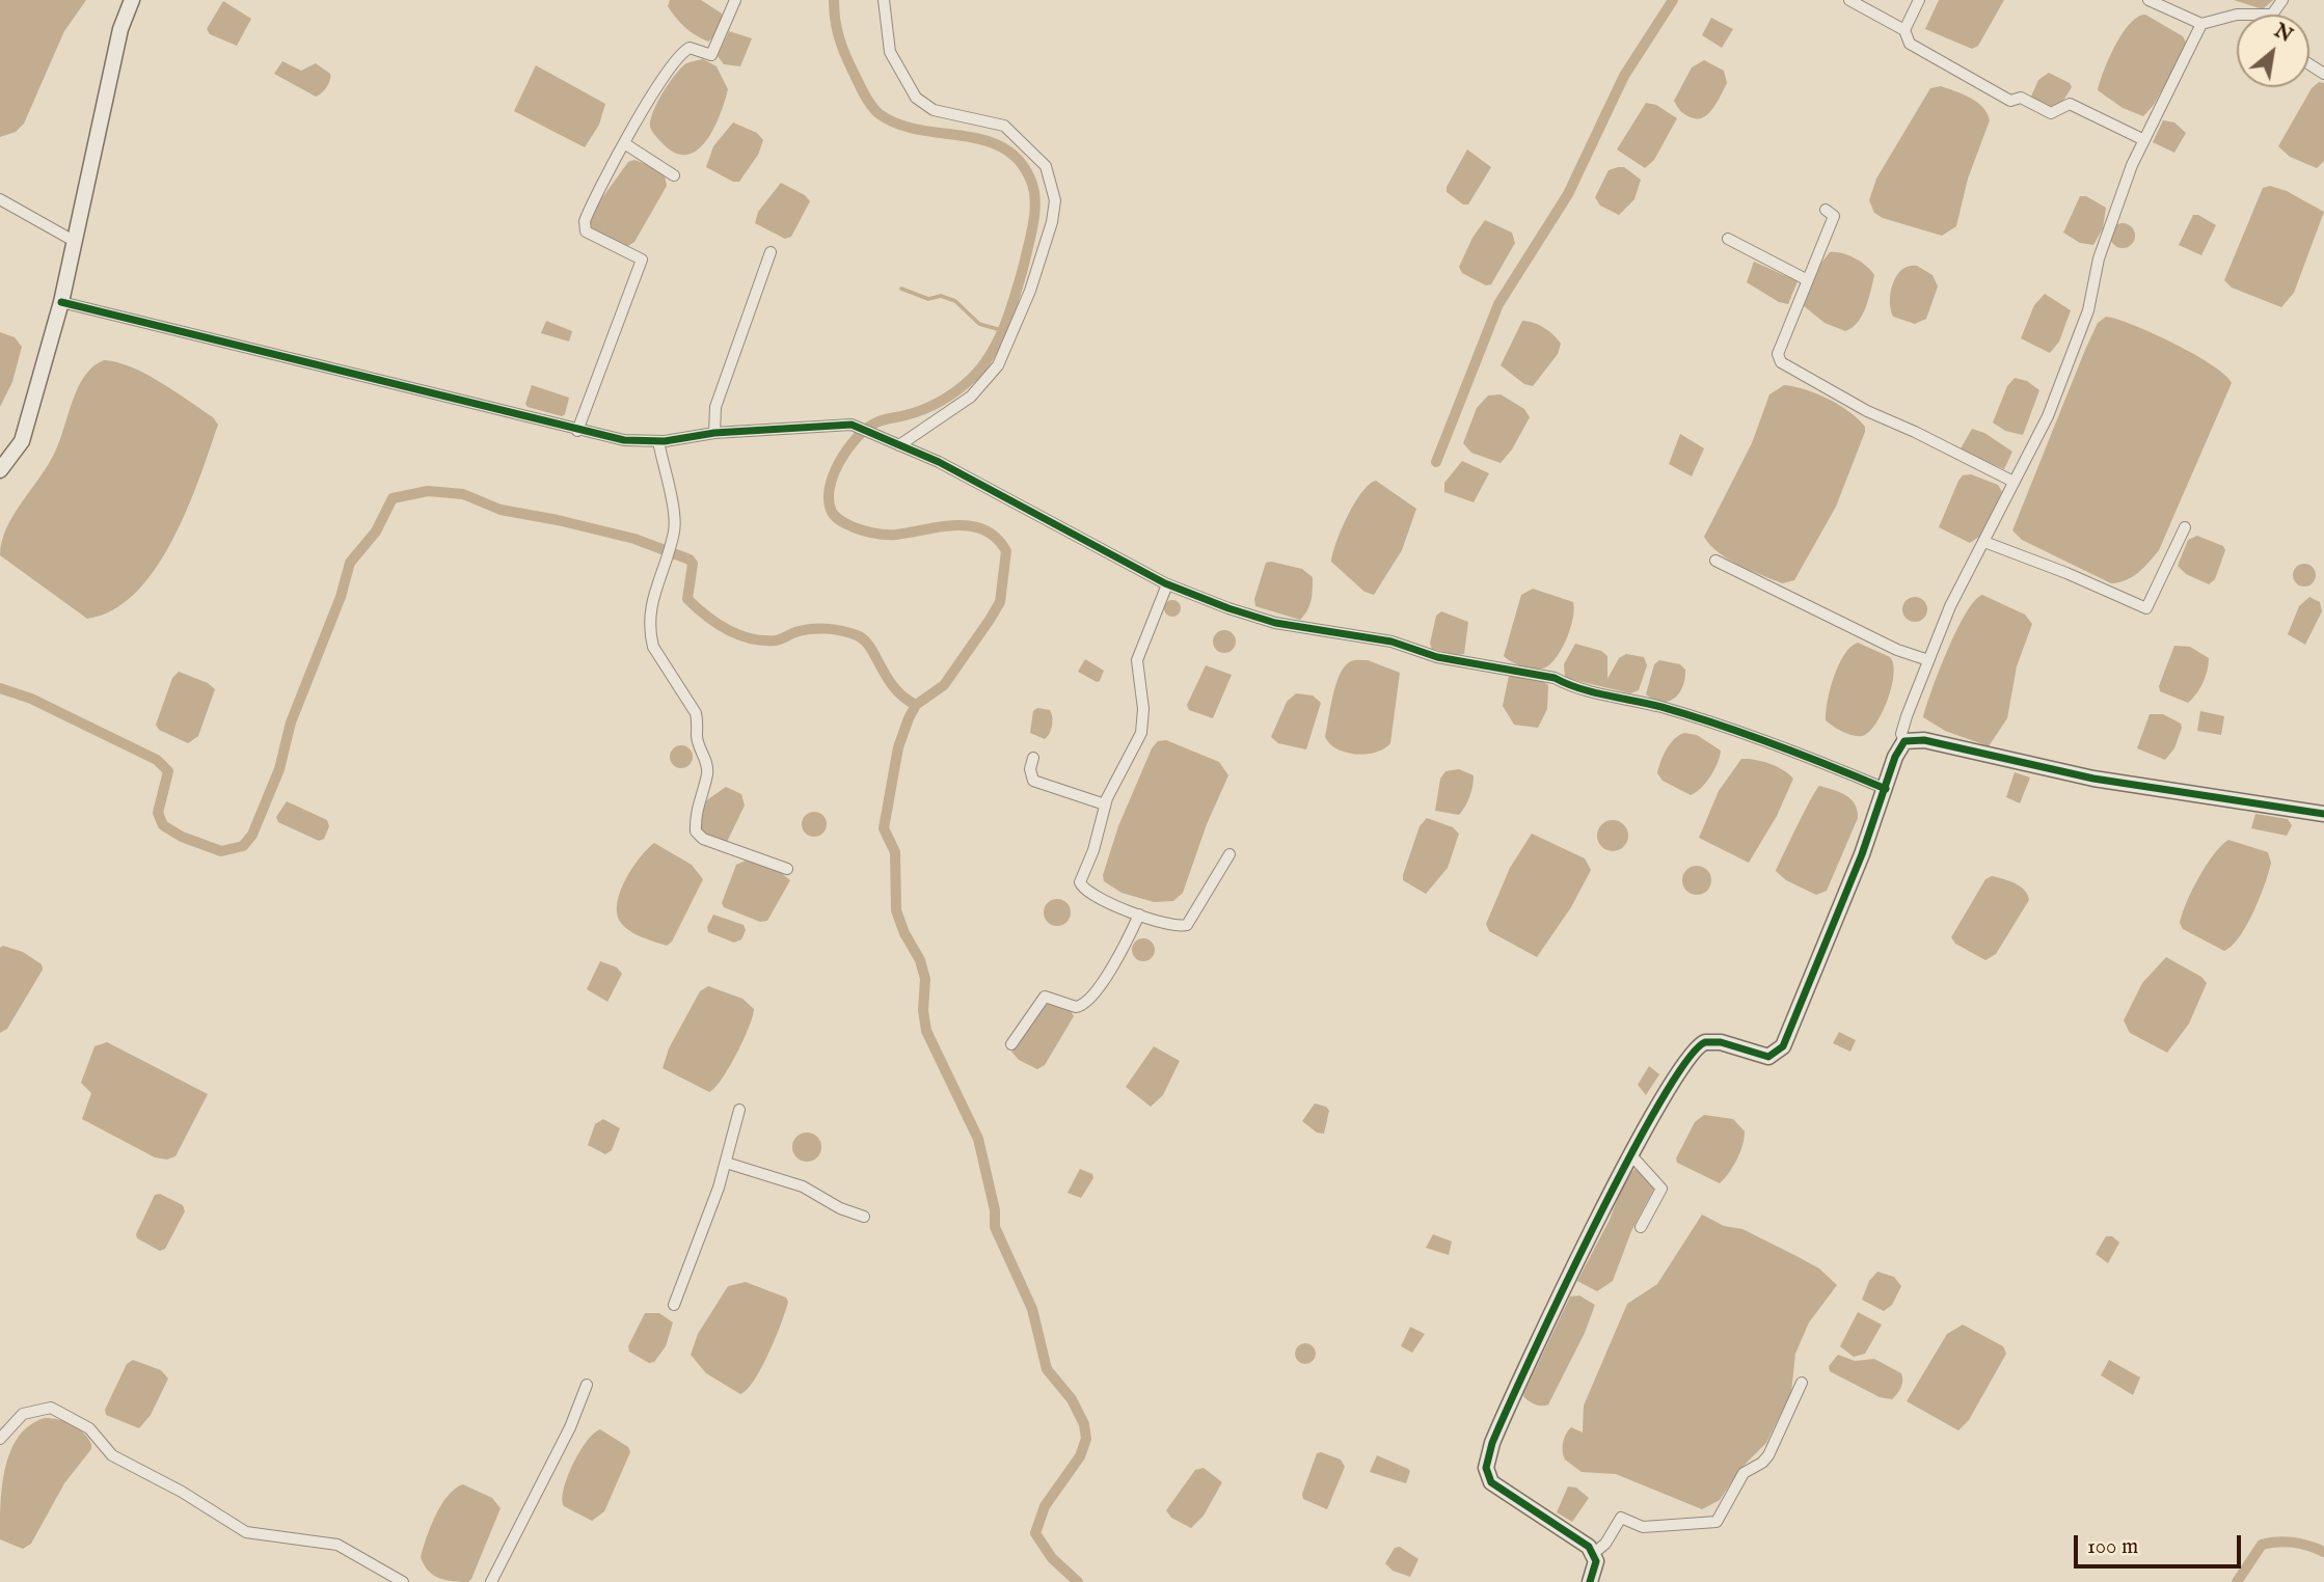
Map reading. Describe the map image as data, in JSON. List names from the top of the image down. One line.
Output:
{"scale_bar":"100 m","north":"top right"}
